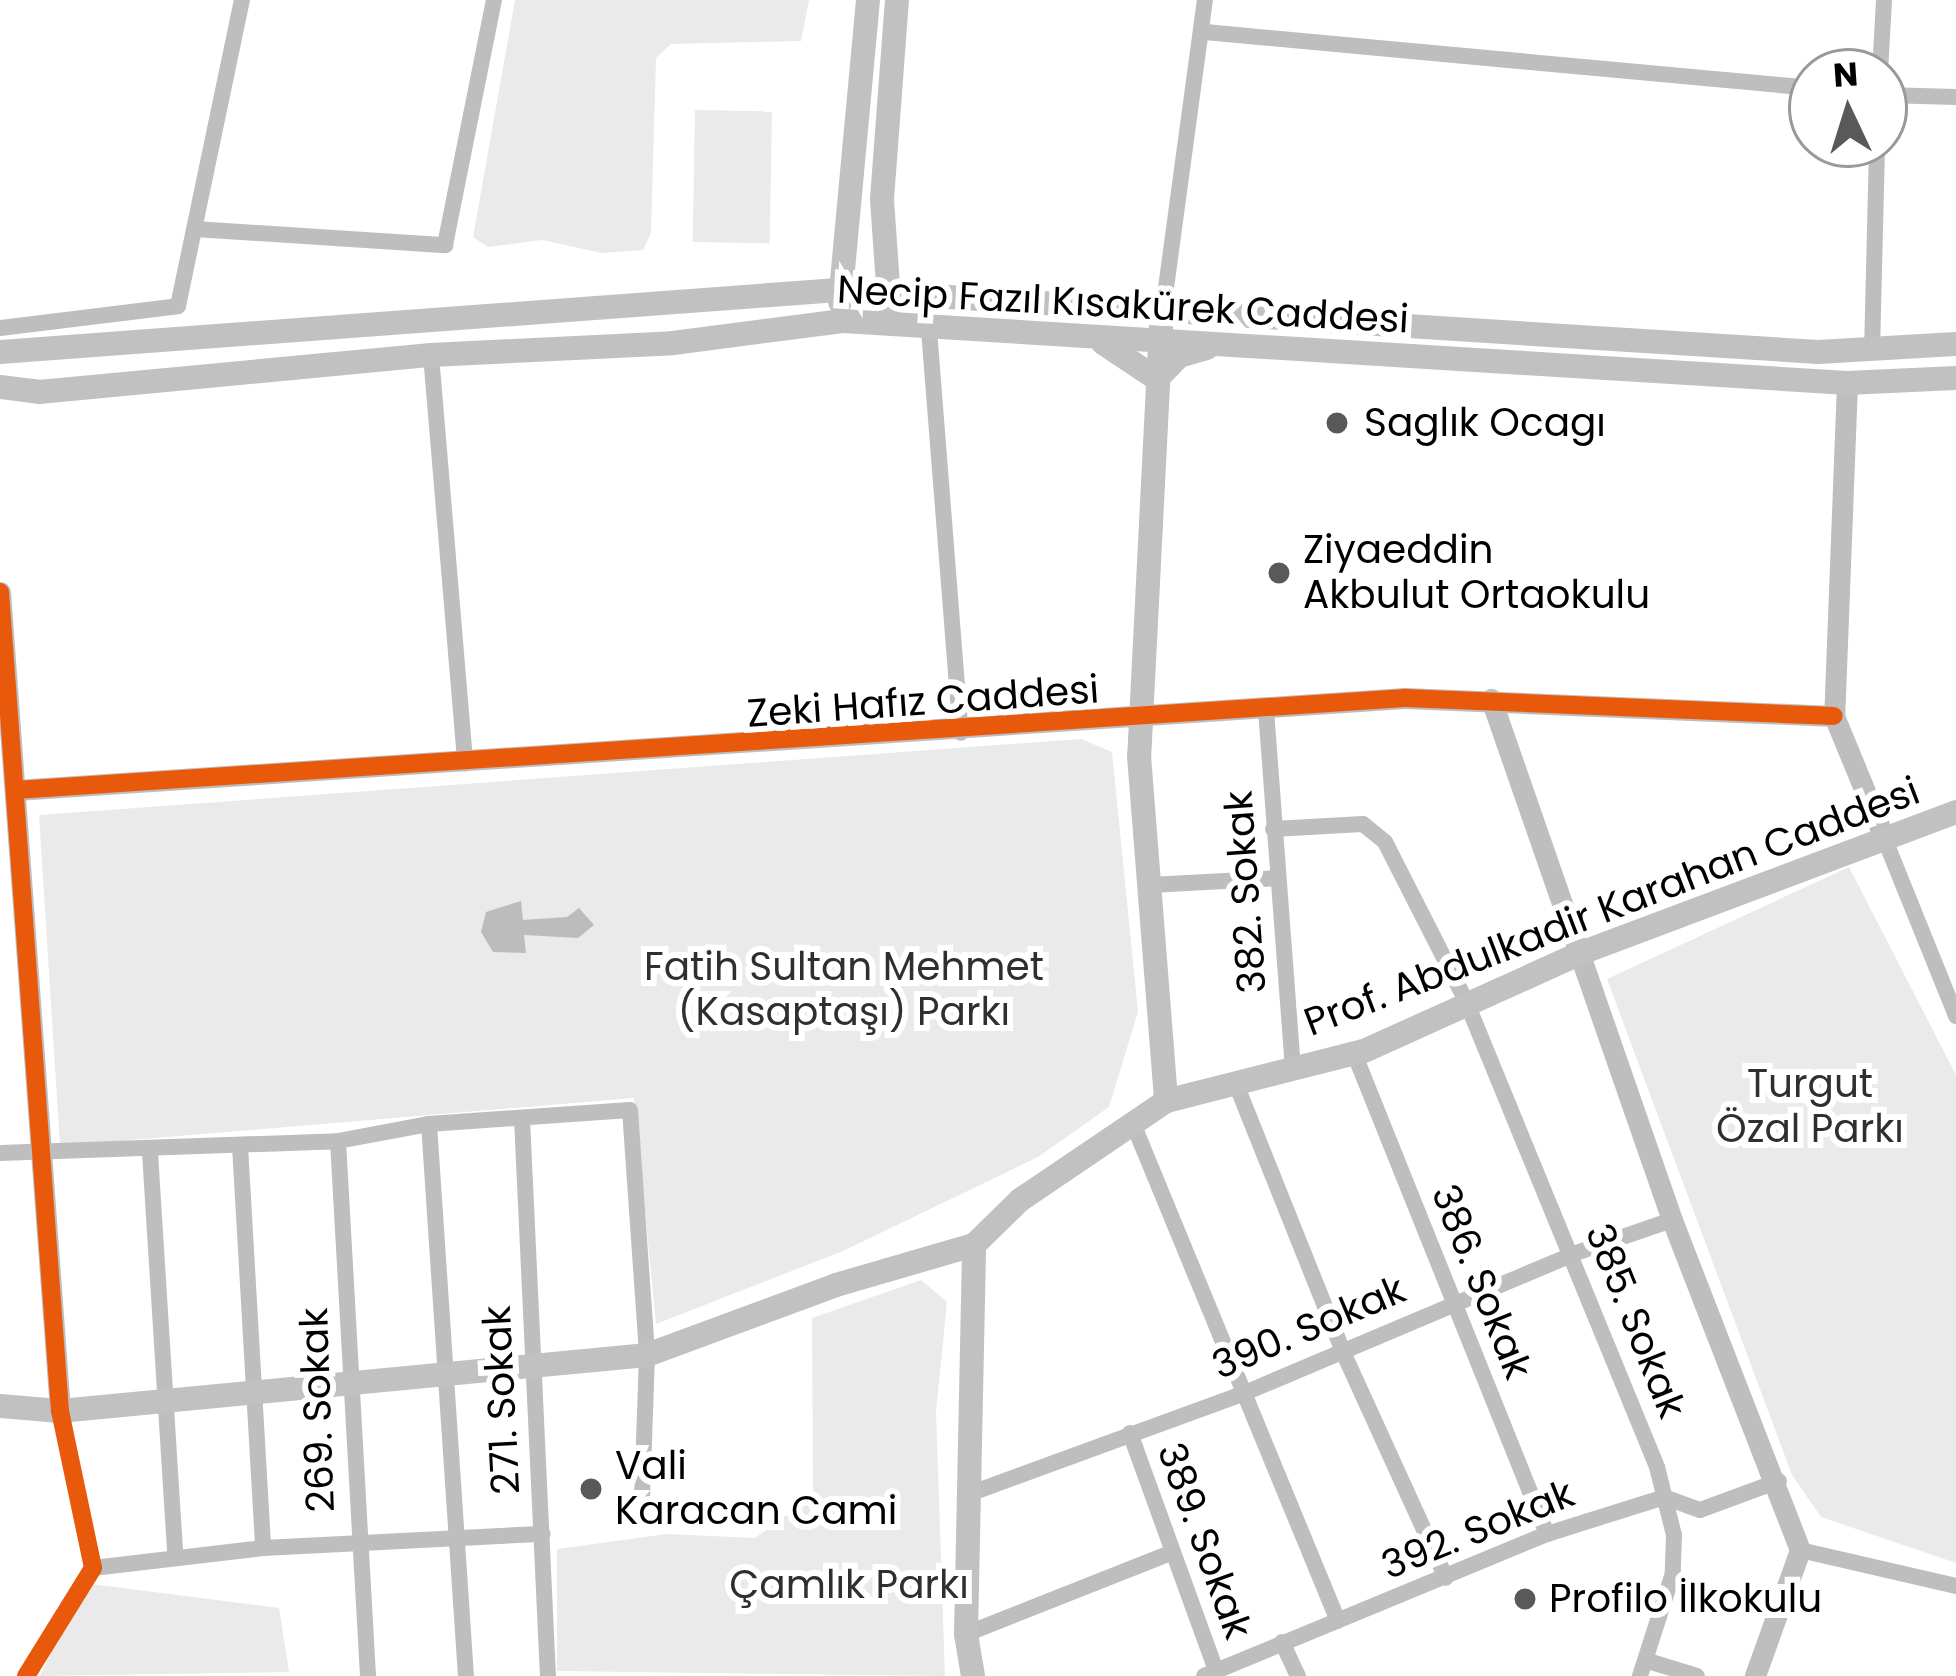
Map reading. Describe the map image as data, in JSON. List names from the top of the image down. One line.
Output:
{"streets":{"main road":["Necip Fazıl Kısakürek Caddesi","Prof. Abdulkadir Karahan Caddesi"],"street":["Zeki Hafız Caddesi","382. Sokak","386. Sokak","385. Sokak","390. Sokak","271. Sokak","269. Sokak","392. Sokak","389. Sokak"]},"crossings":[["Zeki Hafız Caddesi","382. Sokak"],["382. Sokak","Prof. Abdulkadir Karahan Caddesi"],["382. Sokak","385. Sokak"],["Prof. Abdulkadir Karahan Caddesi","386. Sokak"],["Prof. Abdulkadir Karahan Caddesi","385. Sokak"],["Prof. Abdulkadir Karahan Caddesi","271. Sokak"],["Prof. Abdulkadir Karahan Caddesi","269. Sokak"],["386. Sokak","390. Sokak"],["386. Sokak","392. Sokak"],["385. Sokak","390. Sokak"],["385. Sokak","392. Sokak"],["390. Sokak","389. Sokak"],["392. Sokak","389. Sokak"]],"parks":["Fatih Sultan Mehmet (Kasaptaşı) Parkı","Turgut Özal Parkı","Çamlık Parkı"],"places":["Saglık Ocagı","Ziyaeddin Akbulut Ortaokulu","Vali Karacan Cami","Profilo İlkokulu"],"north":"top"}
